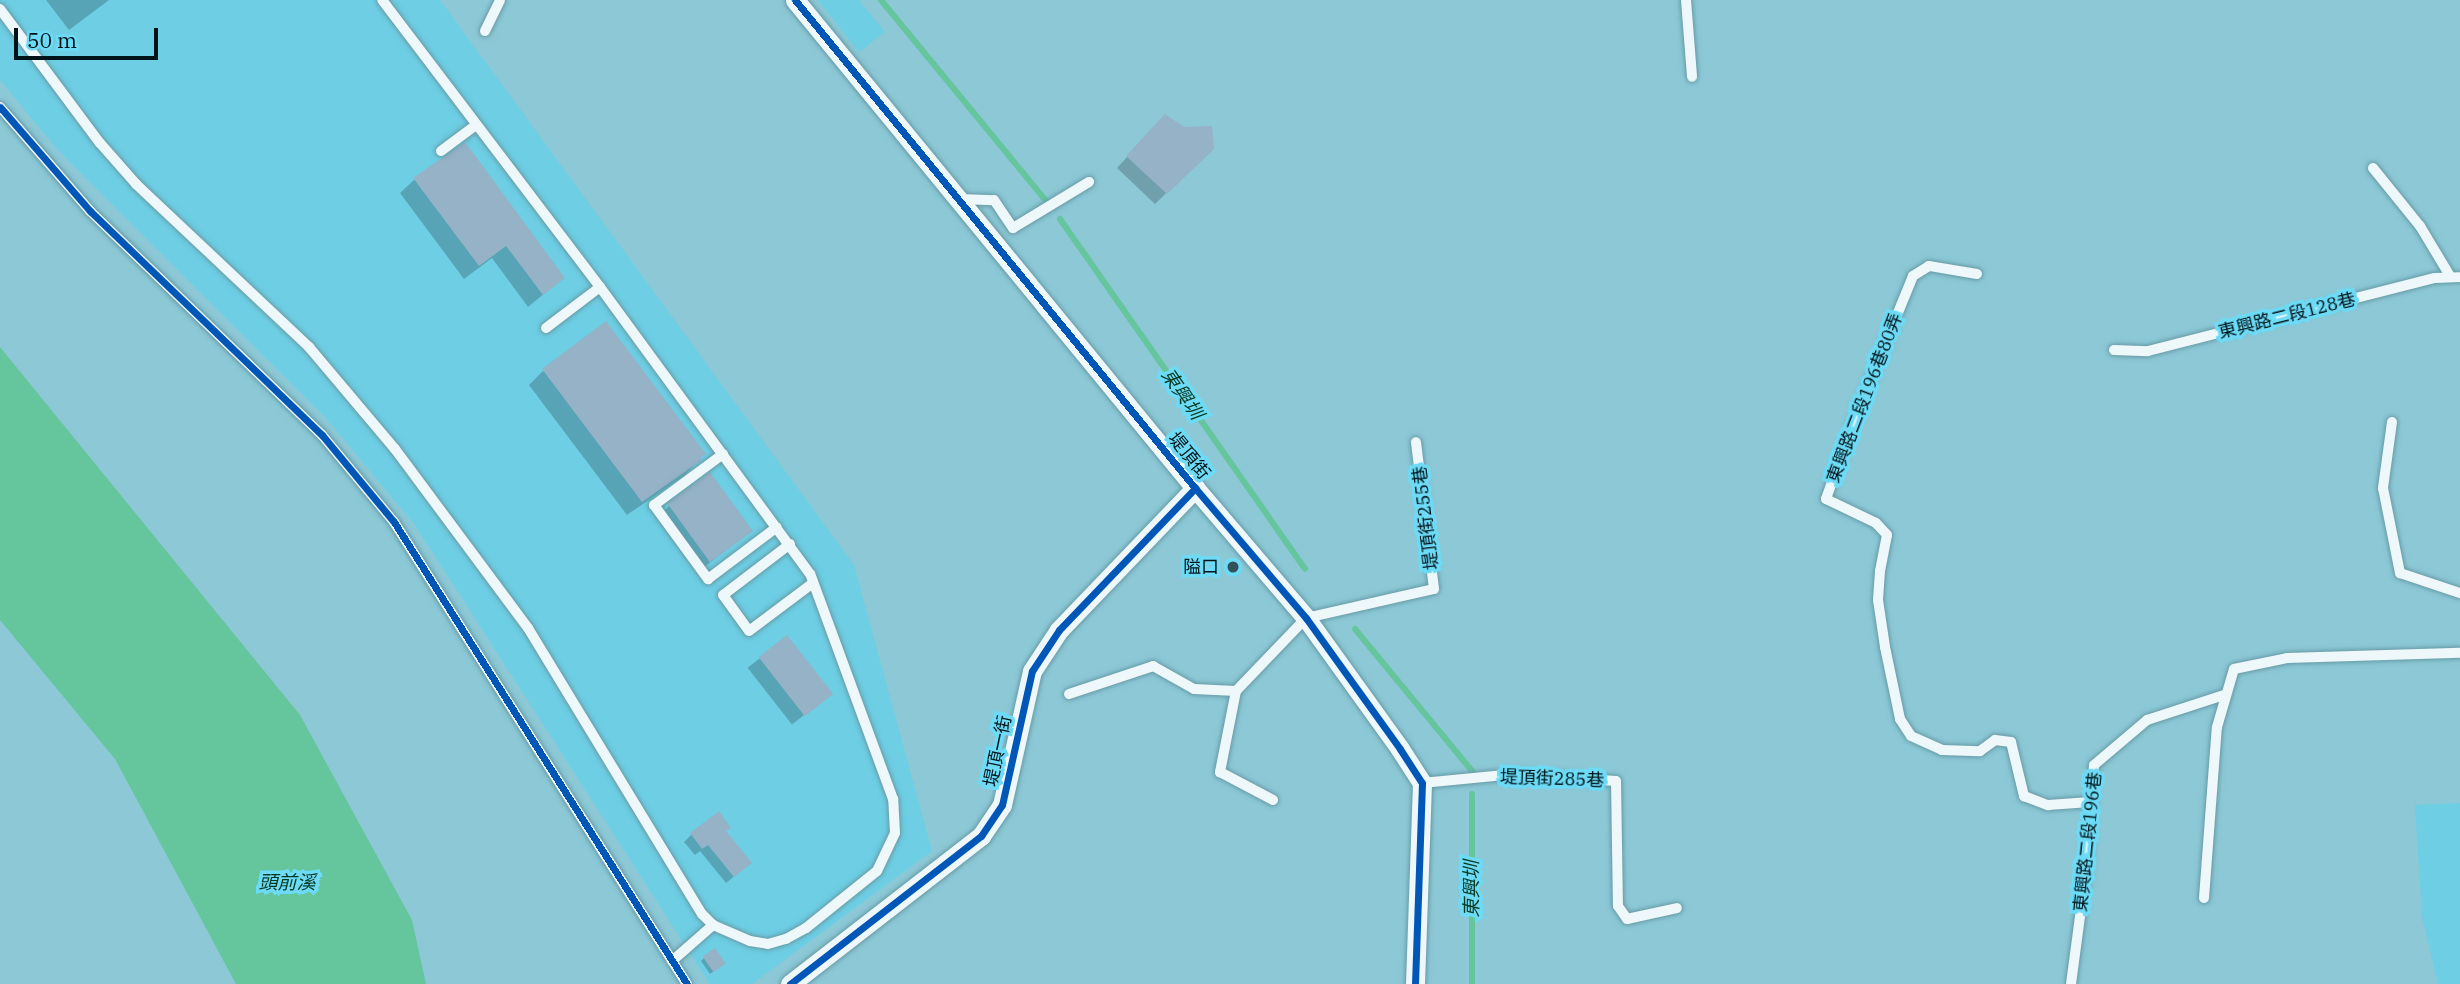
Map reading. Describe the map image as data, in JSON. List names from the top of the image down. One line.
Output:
{"streets":{"street":["堤頂街","堤頂一街"],"lane":["東興路二段128巷","東興路二段196巷80弄","堤頂街255巷","堤頂街285巷","東興路二段196巷"]},"crossings":[["東興路二段196巷80弄","東興路二段196巷"],["堤頂街","堤頂街255巷"],["堤頂街","堤頂一街"],["堤頂街","堤頂街285巷"]],"water":["東興圳","頭前溪"],"places":["隘口"],"scale_bar":"50 m"}
